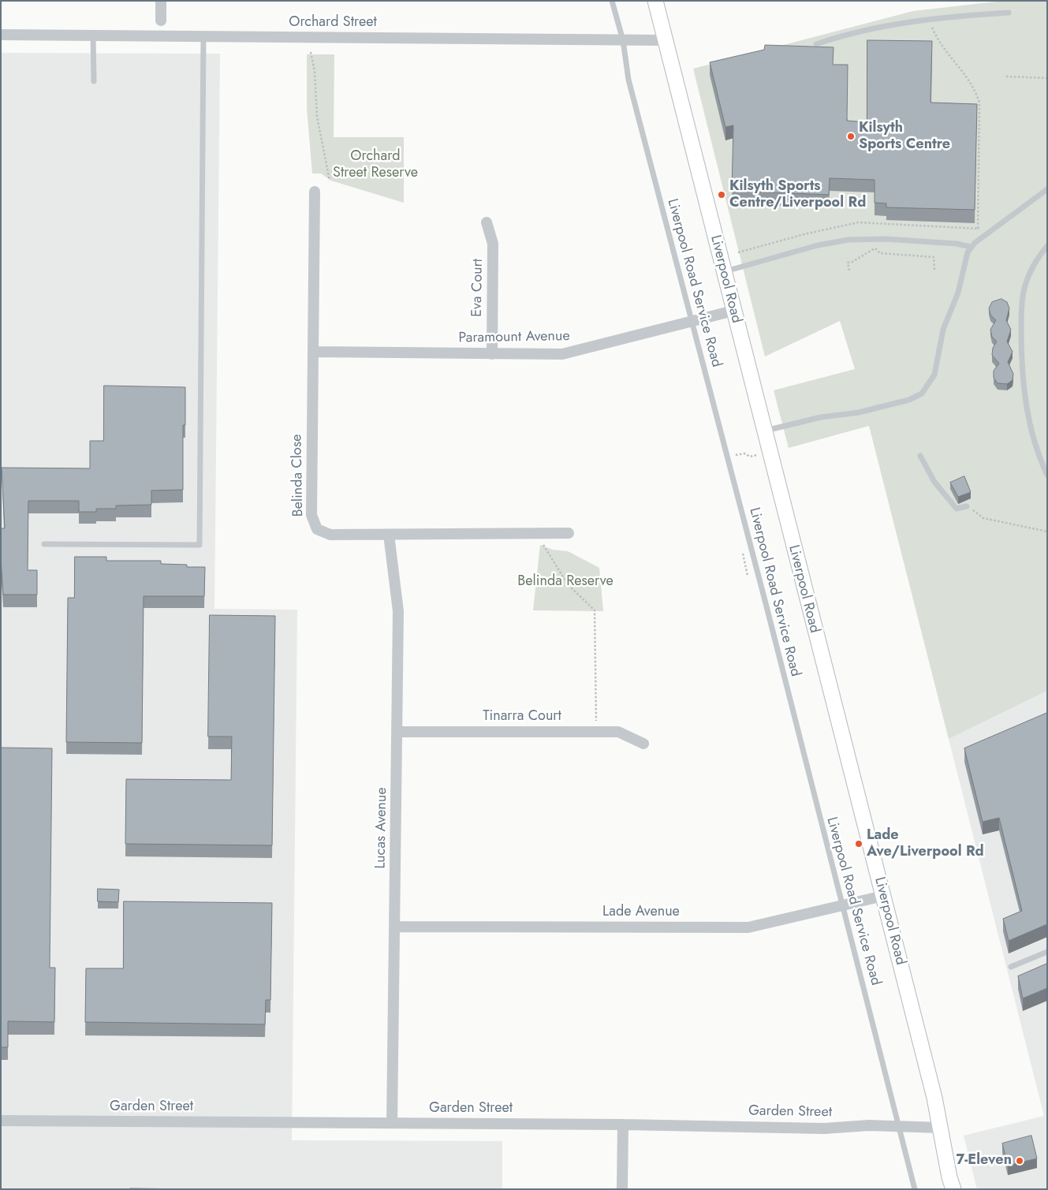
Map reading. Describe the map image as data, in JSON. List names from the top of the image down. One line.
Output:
{"streets":{"main road":["Liverpool Road"],"street":["Orchard Street","Eva Court","Paramount Avenue","Belinda Close","Tinarra Court","Lucas Avenue","Lade Avenue","Garden Street"],"lane":["Liverpool Road Service Road"]},"crossings":[["Orchard Street","Liverpool Road"],["Orchard Street","Liverpool Road Service Road"],["Liverpool Road","Paramount Avenue"],["Liverpool Road","Lade Avenue"],["Liverpool Road","Garden Street"],["Liverpool Road Service Road","Paramount Avenue"],["Liverpool Road Service Road","Lade Avenue"],["Liverpool Road Service Road","Garden Street"],["Eva Court","Paramount Avenue"],["Paramount Avenue","Belinda Close"],["Belinda Close","Lucas Avenue"],["Tinarra Court","Lucas Avenue"],["Lucas Avenue","Lade Avenue"],["Lucas Avenue","Garden Street"]],"parks":["Orchard Street Reserve","Belinda Reserve"],"places":["Kilsyth Sports Centre","Kilsyth Sports Centre/Liverpool Rd","Lade Ave/Liverpool Rd","7-Eleven"]}
